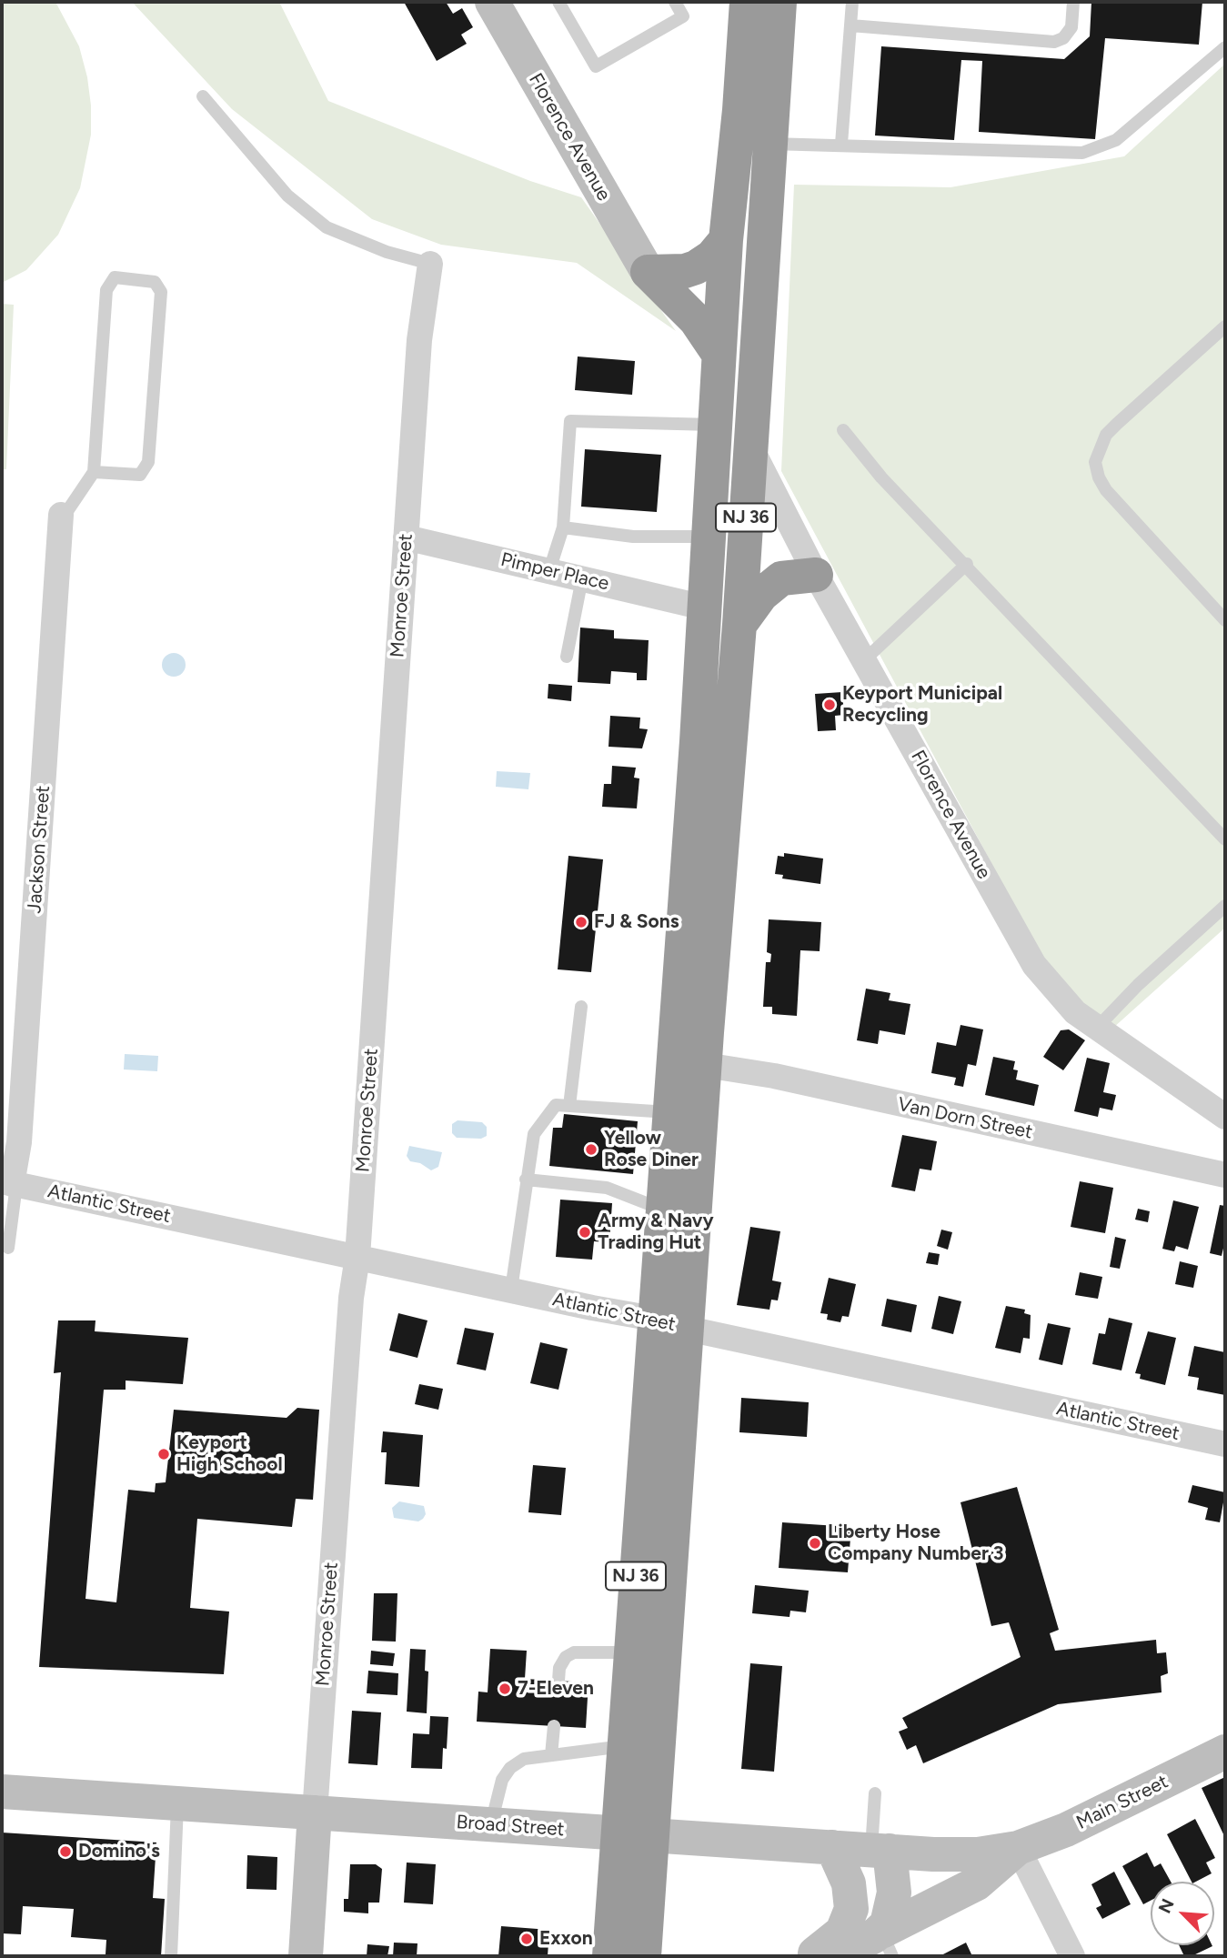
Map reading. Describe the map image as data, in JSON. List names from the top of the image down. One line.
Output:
{"streets":{"highway":["NJ 36"],"main road":["Florence Avenue","Monroe Street","Main Street","Broad Street"],"street":["Pimper Place","Jackson Street","Van Dorn Street","Atlantic Street"]},"crossings":[["Florence Avenue","NJ 36"],["NJ 36","Pimper Place"],["NJ 36","Van Dorn Street"],["NJ 36","Atlantic Street"],["NJ 36","Broad Street"],["Pimper Place","Monroe Street"],["Monroe Street","Atlantic Street"],["Monroe Street","Broad Street"],["Jackson Street","Atlantic Street"],["Main Street","Broad Street"]],"places":["Keyport Municipal Recycling","FJ & Sons","Yellow Rose Diner","Army & Navy Trading Hut","Keyport High School","Liberty Hose Company Number 3","7-Eleven","Domino's","Exxon"],"north":"top left"}
